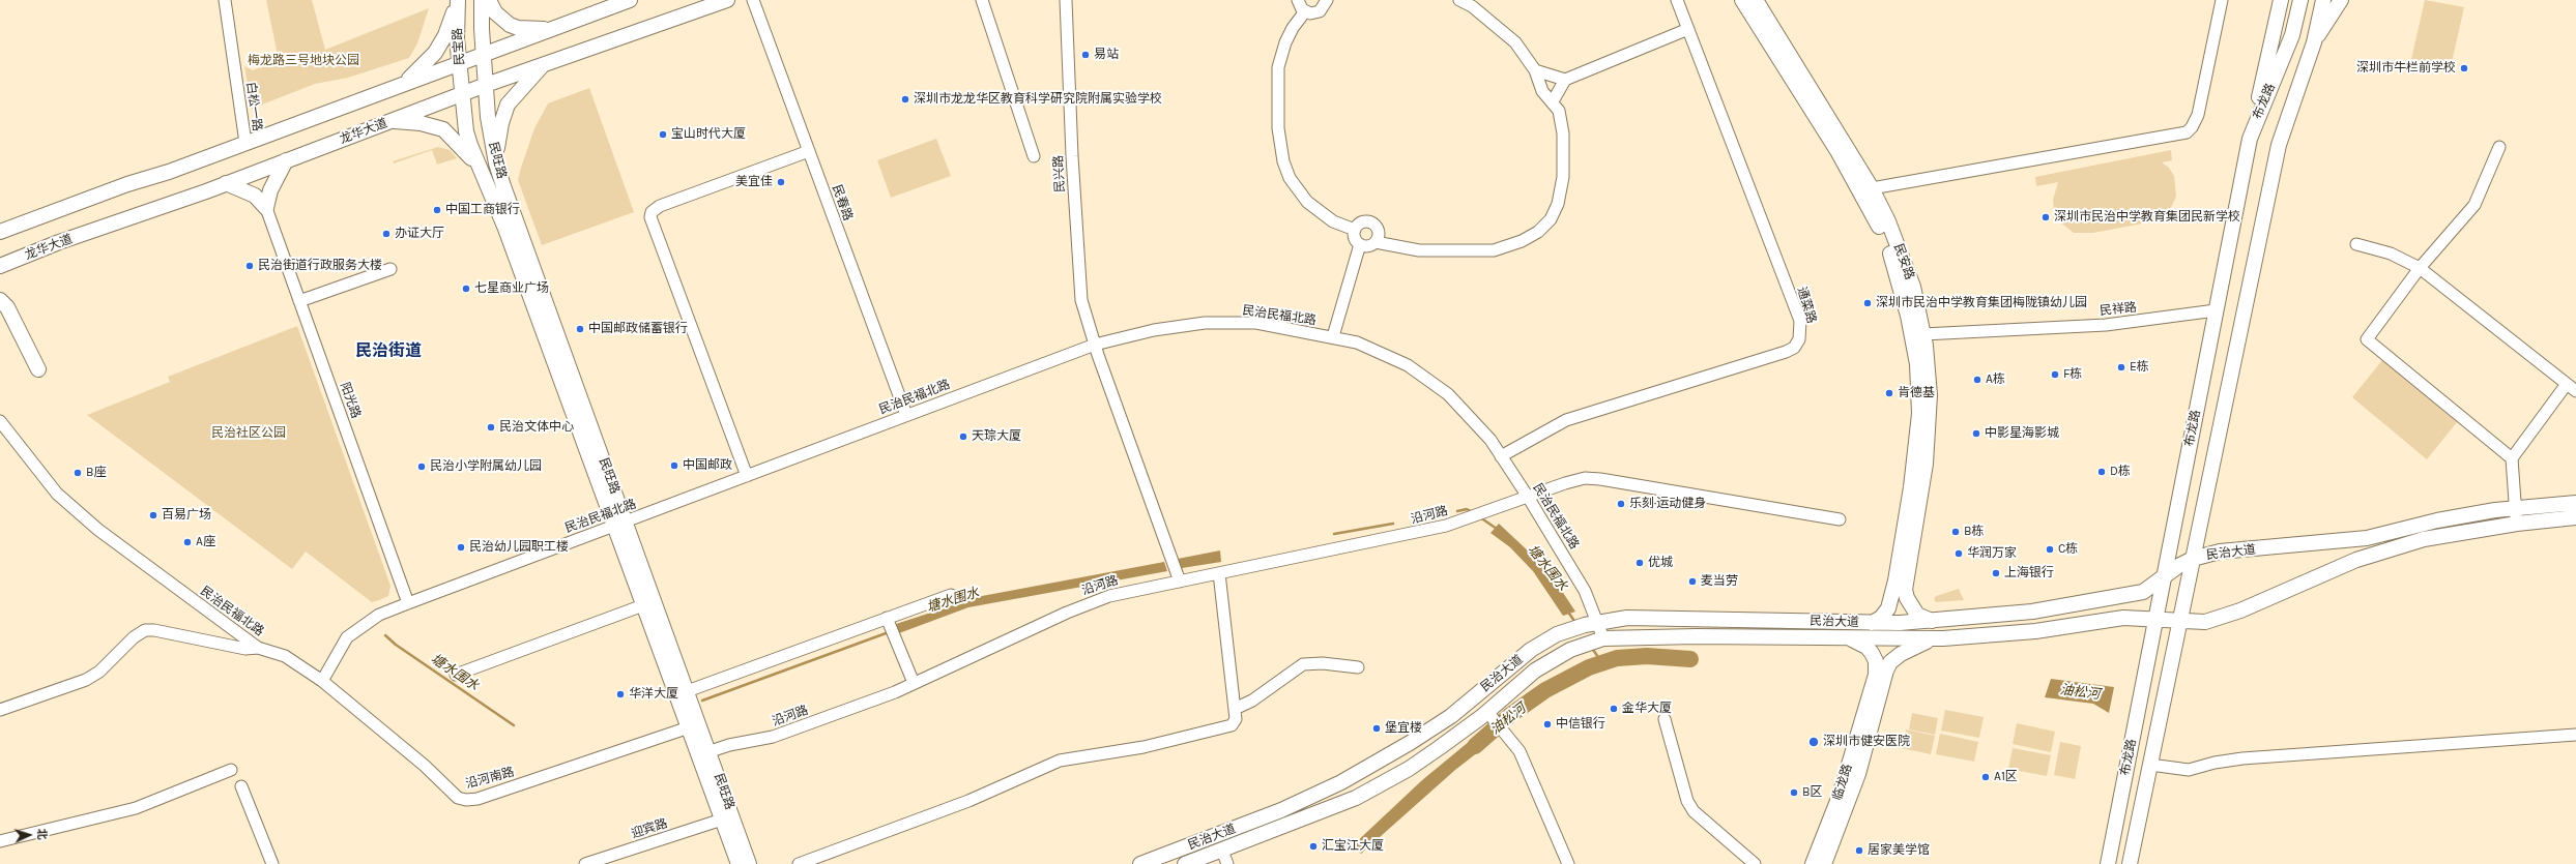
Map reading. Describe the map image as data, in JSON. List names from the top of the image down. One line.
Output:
{"streets":{"main road":["民宝路","布龙路","龙华大道","民旺路","民安路","民治大道","临龙路"],"street":["白松一路","民兴路","民春路","通菜路","民祥路","民治民福北路","阳光路","沿河路","沿河南路","迎宾路"]},"crossings":[["民宝路","龙华大道"],["民宝路","民旺路"],["布龙路","民祥路"],["布龙路","民治大道"],["龙华大道","民旺路"],["民旺路","民治民福北路"],["民旺路","沿河路"],["民旺路","沿河南路"],["民旺路","迎宾路"],["民兴路","民治民福北路"],["民兴路","沿河路"],["民春路","民治民福北路"],["民安路","民祥路"],["通菜路","民治民福北路"],["民治民福北路","阳光路"],["民治民福北路","沿河路"],["民治民福北路","民治大道"],["民治民福北路","沿河南路"]],"districts":["民治街道"],"water":["塘水围水","油松河"],"parks":["梅龙路三号地块公园","民治社区公园"],"places":["易站","深圳市牛栏前学校","深圳市龙龙华区教育科学研究院附属实验学校","宝山时代大厦","美宜佳","中国工商银行","深圳市民治中学教育集团民新学校","办证大厅","民治街道行政服务大楼","七星商业广场","深圳市民治中学教育集团梅陇镇幼儿园","中国邮政储蓄银行","E栋","F栋","A栋","肯德基","民治文体中心","中影星海影城","天琮大厦","中国邮政","民治小学附属幼儿园","D栋","B座","乐刻·运动健身","百易广场","B栋","A座","民治幼儿园职工楼","C栋","华润万家","优城","上海银行","麦当劳","华洋大厦","金华大厦","中信银行","堡宜楼","深圳市健安医院","A1区","B区","汇宝江大厦","居家美学馆"],"north":"right"}
